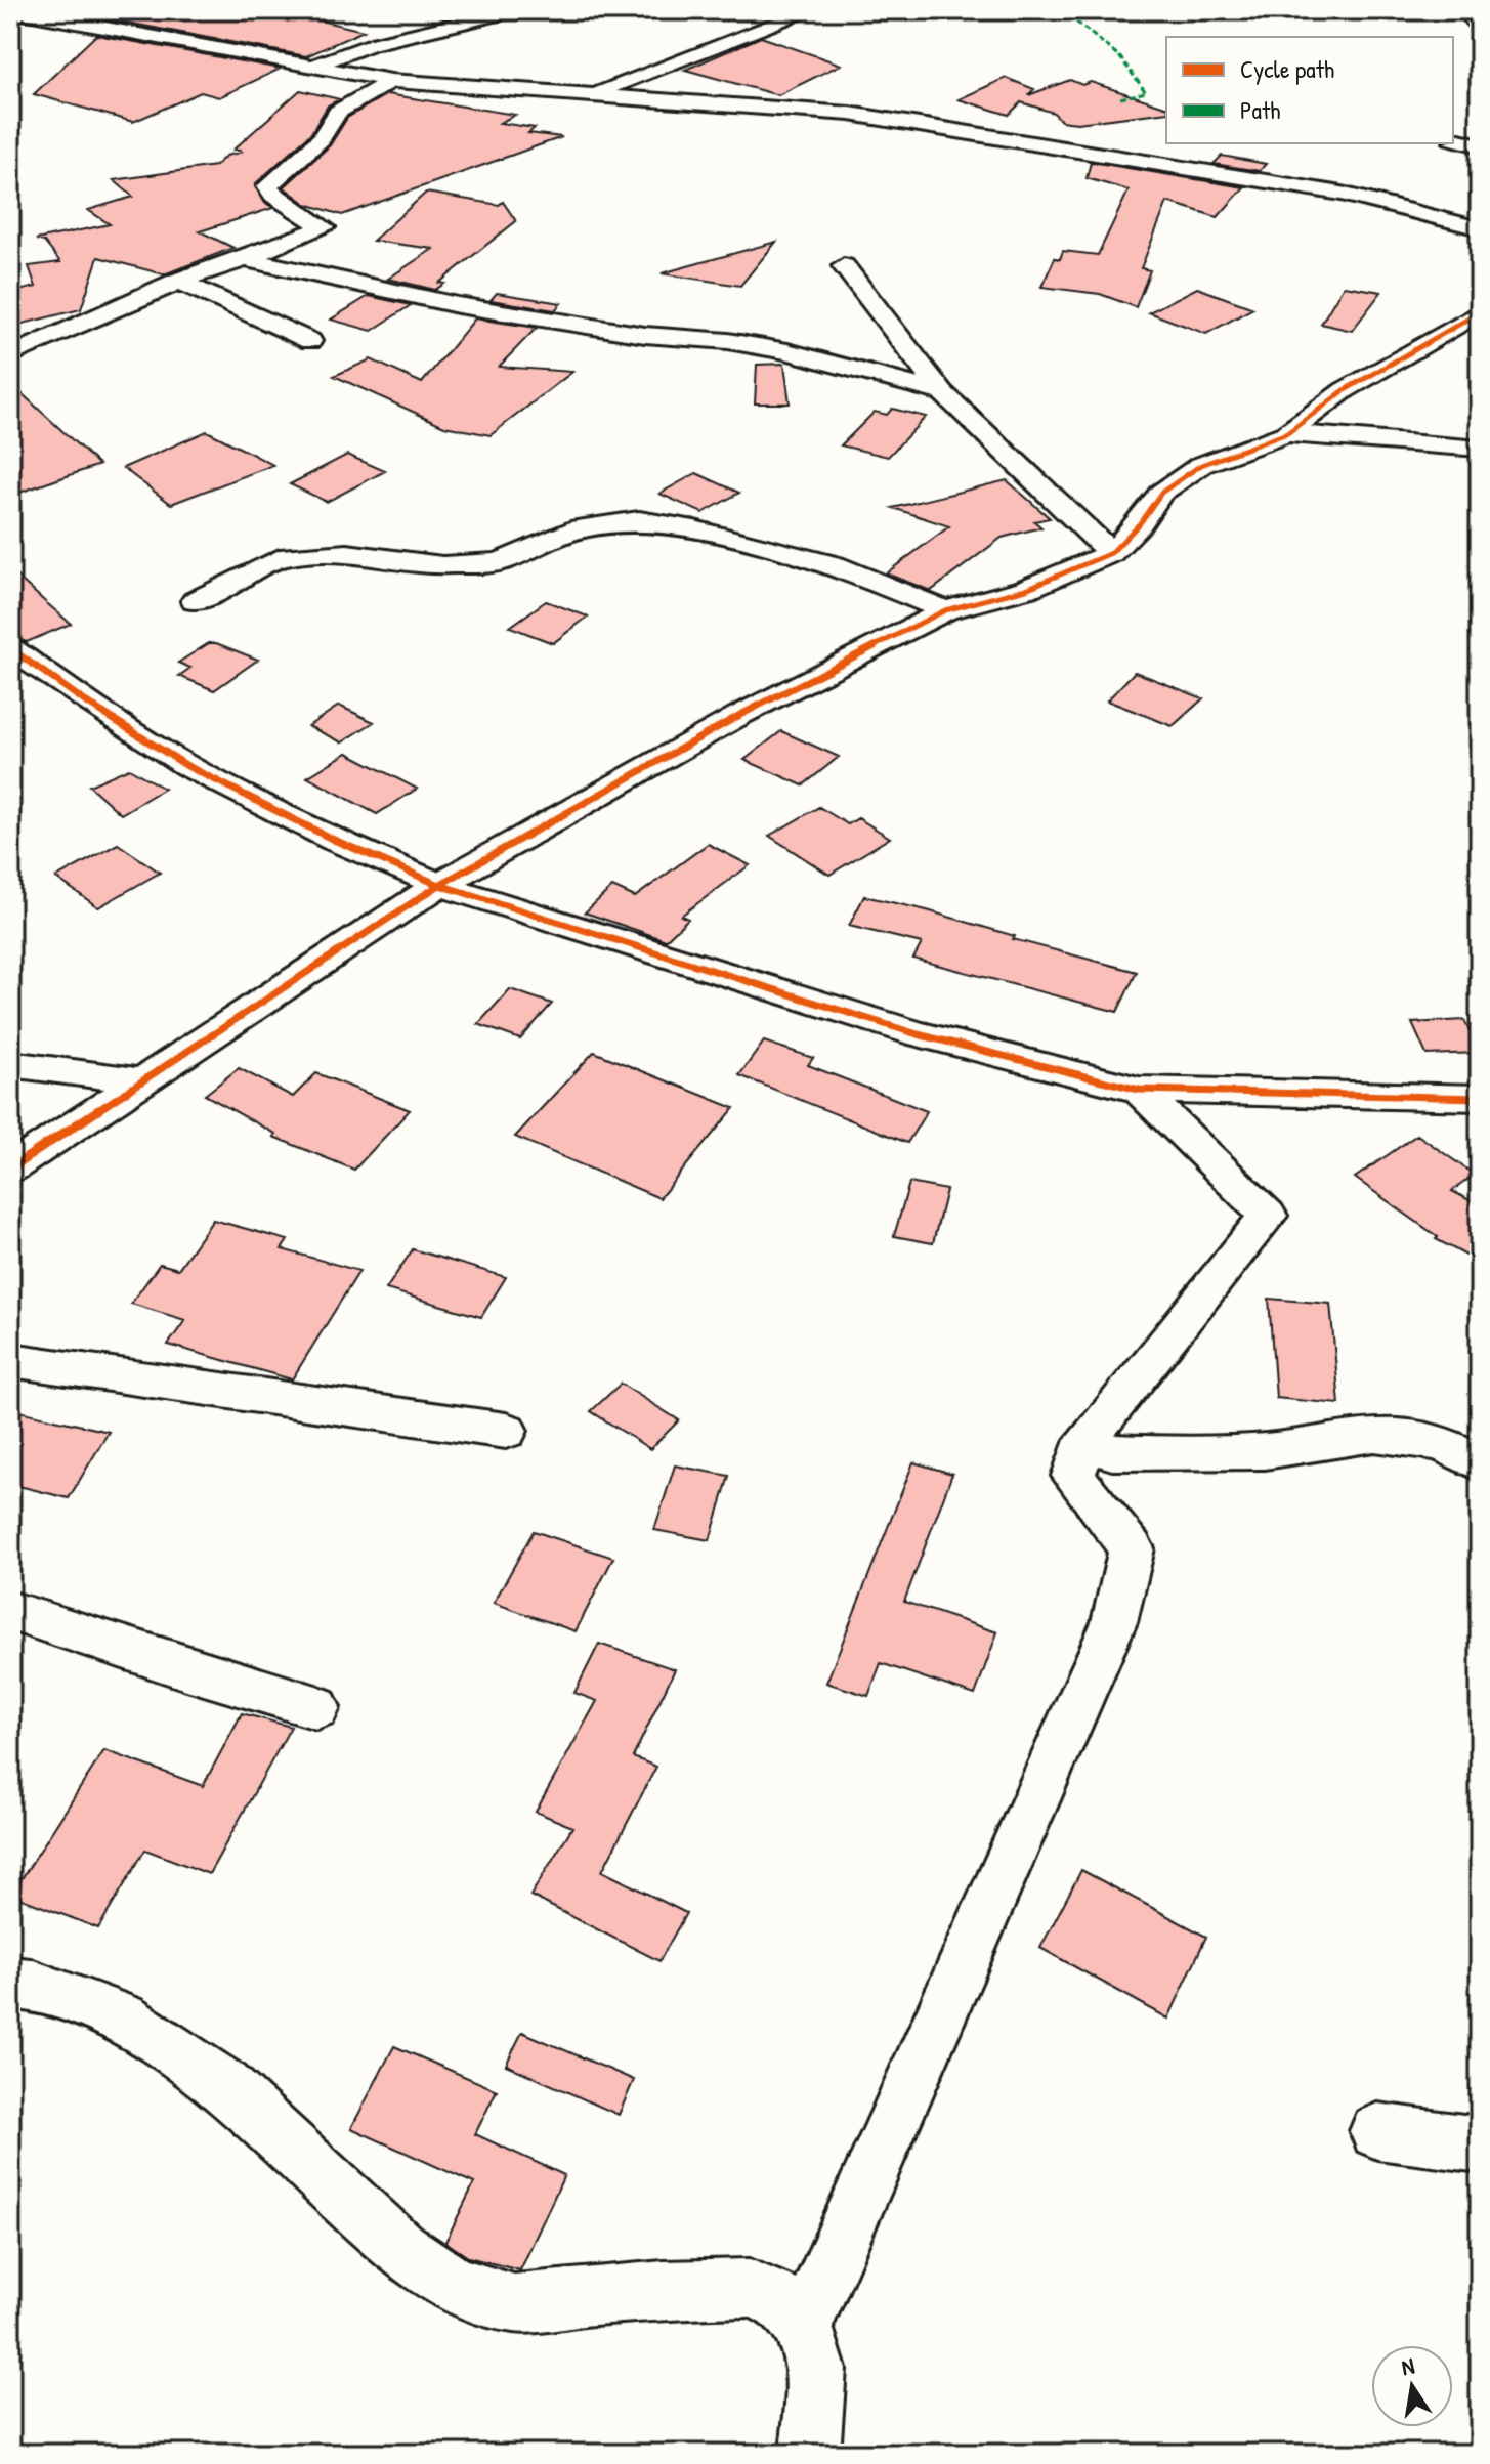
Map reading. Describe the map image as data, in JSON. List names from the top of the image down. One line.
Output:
{"legend":["Cycle path","Path"],"north":"top"}
